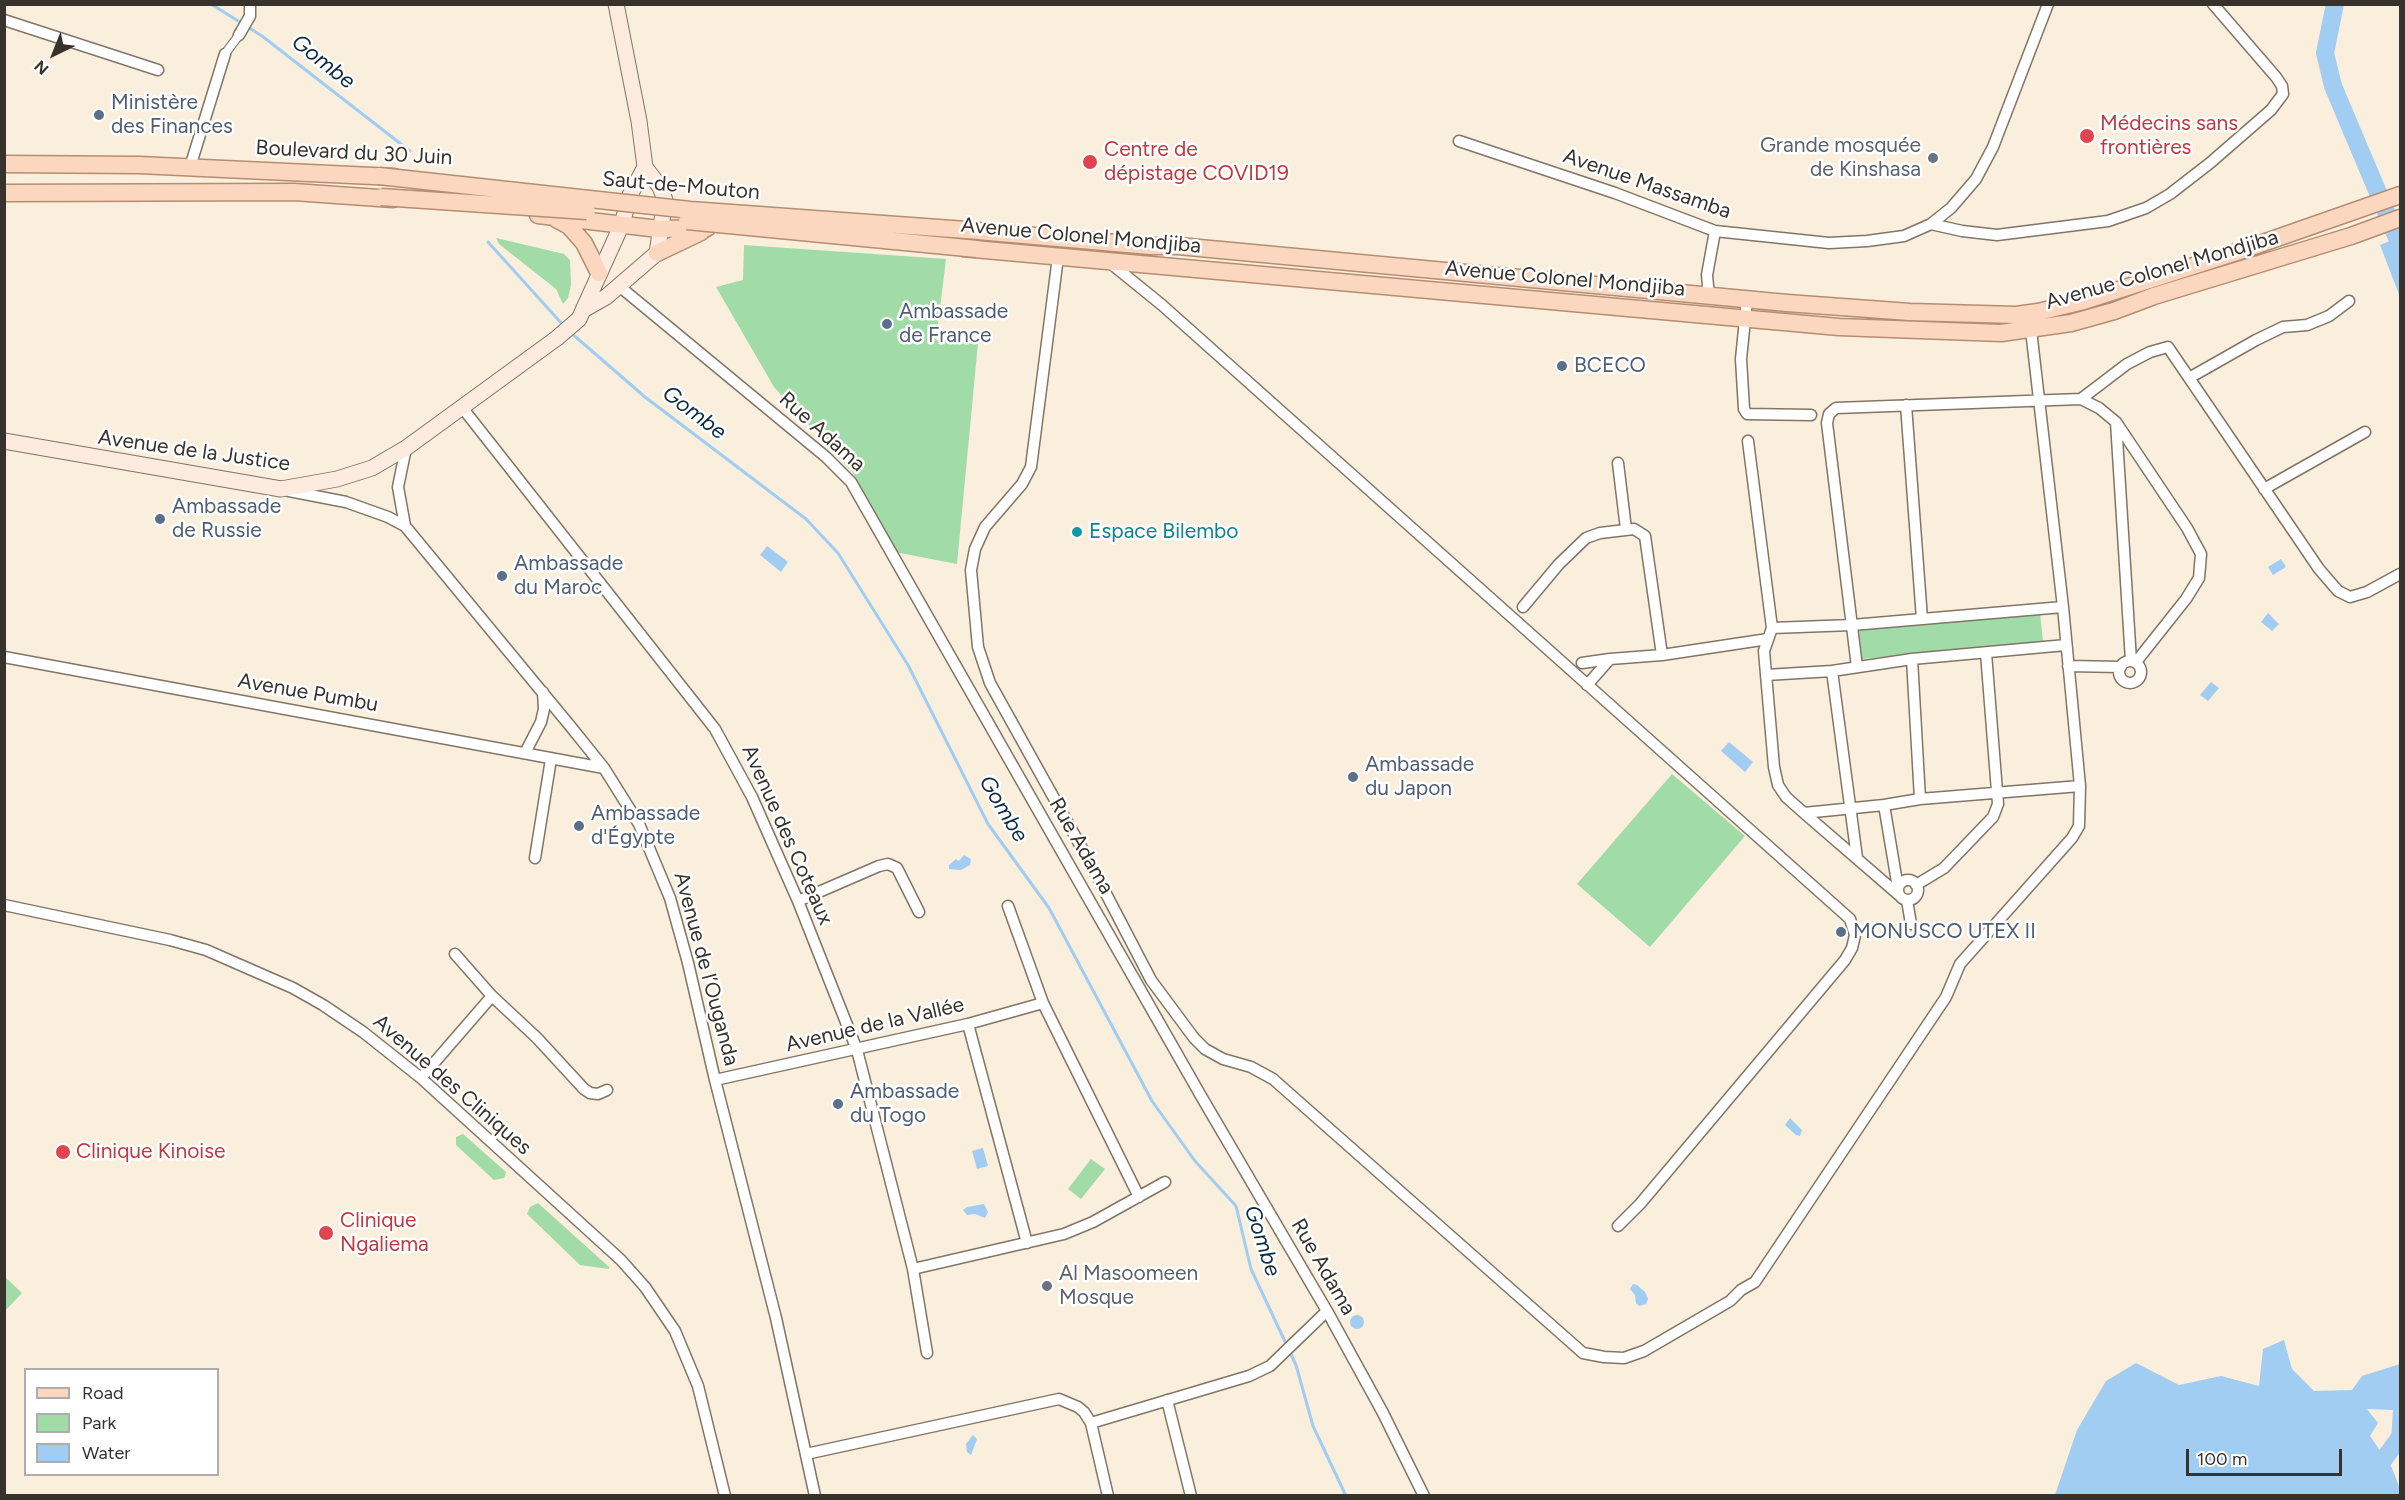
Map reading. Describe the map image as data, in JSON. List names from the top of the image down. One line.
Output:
{"streets":{"main road":["Boulevard du 30 Juin","Saut-de-Mouton","Avenue Colonel Mondjiba","Avenue de la Justice"],"street":["Avenue Massamba","Rue Adama","Avenue Pumbu","Avenue des Coteaux","Avenue de l’Ouganda","Avenue de la Vallée","Avenue des Cliniques"]},"crossings":[["Boulevard du 30 Juin","Saut-de-Mouton"],["Boulevard du 30 Juin","Avenue Colonel Mondjiba"],["Saut-de-Mouton","Avenue Colonel Mondjiba"],["Rue Adama","Avenue de la Justice"],["Avenue de la Justice","Avenue des Coteaux"],["Avenue de la Justice","Avenue de l’Ouganda"],["Avenue Pumbu","Avenue de l’Ouganda"],["Avenue des Coteaux","Avenue de la Vallée"],["Avenue de l’Ouganda","Avenue de la Vallée"]],"water":["Gombe"],"places":["Ministère des Finances","Médecins sans frontières","Grande mosquée de Kinshasa","Centre de dépistage COVID19","Ambassade de France","BCECO","Ambassade de Russie","Espace Bilembo","Ambassade du Maroc","Ambassade du Japon","Ambassade d'Égypte","MONUSCO UTEX II","Ambassade du Togo","Clinique Kinoise","Clinique Ngaliema","Al Masoomeen Mosque"],"legend":["Road","Park","Water"],"scale_bar":"100 m","north":"bottom left"}
